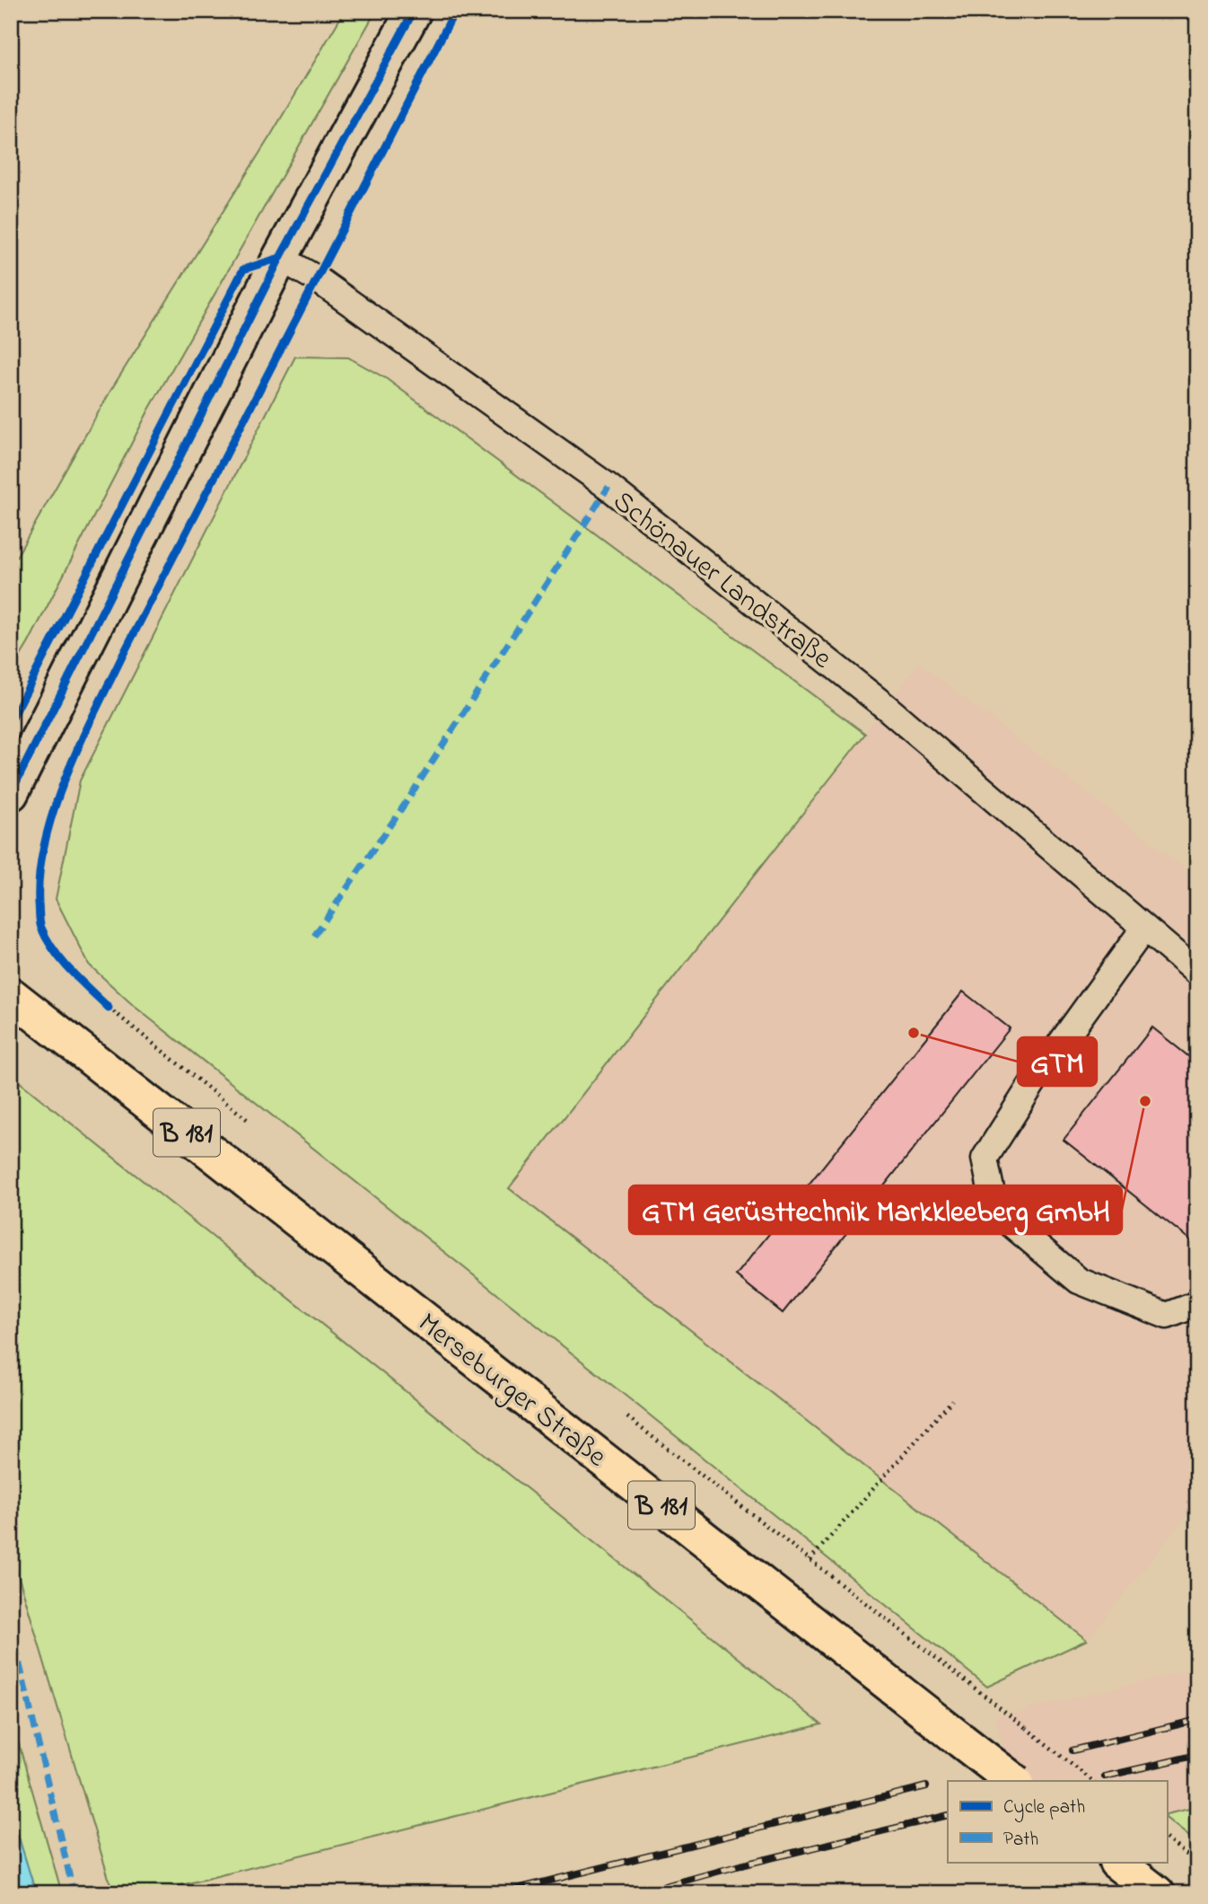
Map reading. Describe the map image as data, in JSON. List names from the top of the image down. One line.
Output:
{"streets":{"main road":["B 181","Merseburger Straße"],"lane":["Schönauer Landstraße"]},"places":["GTM","GTM Gerüsttechnik Markkleeberg GmbH"],"legend":["Cycle path","Path"]}
